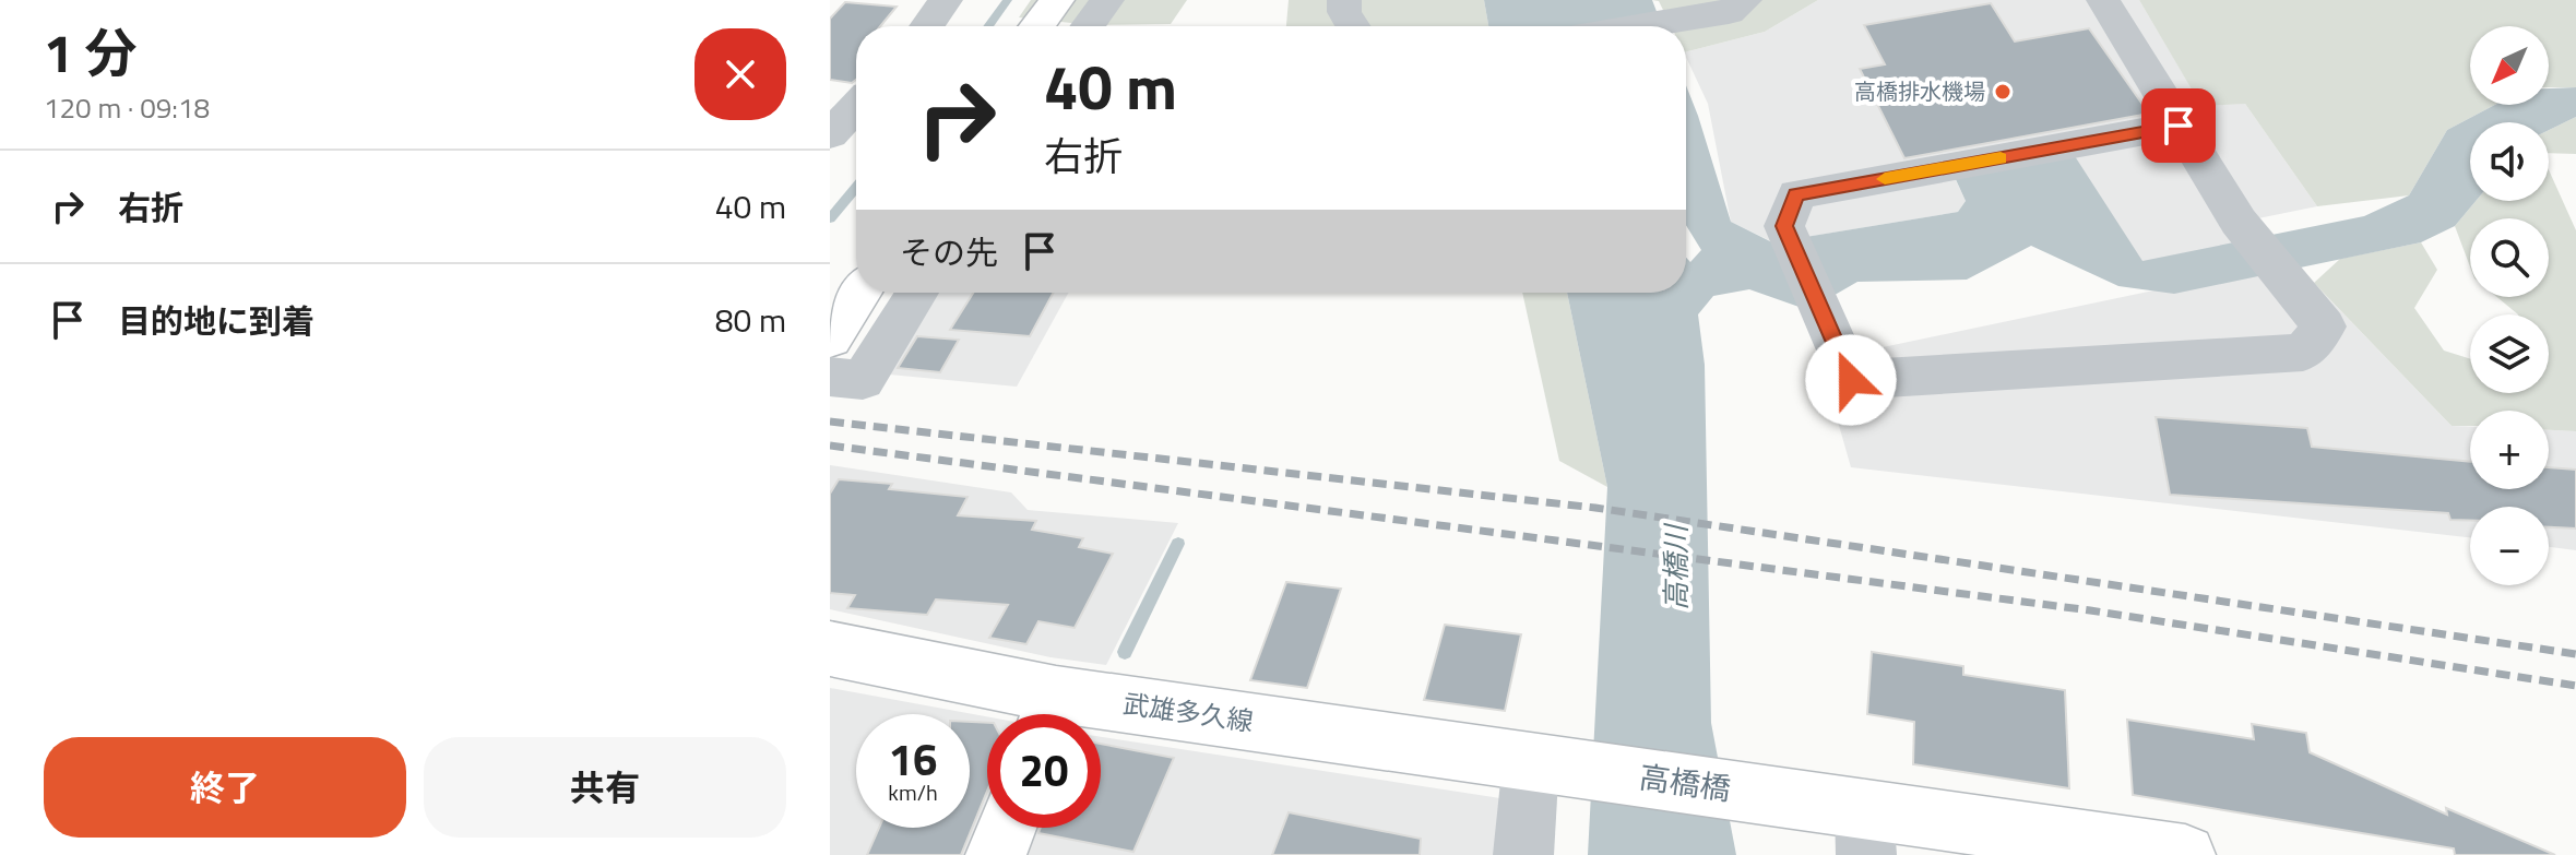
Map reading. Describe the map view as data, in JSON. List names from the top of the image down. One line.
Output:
{"streets":{"main road":["武雄多久線","高橋橋"]},"crossings":[["武雄多久線","高橋橋"]],"water":["高橋川"],"places":["高橋排水機場"],"north":"bottom left","page":{"heading":["1 分","120 m · 09:18"],"map_buttons":["+","−"],"turn":["40 m","右折"],"list":[{"name":"右折","value":"40 m"},{"name":"目的地に到着","value":"80 m"}],"then":"その先","speed":"16 km/h","limit":"20","buttons":["終了","共有"]}}
